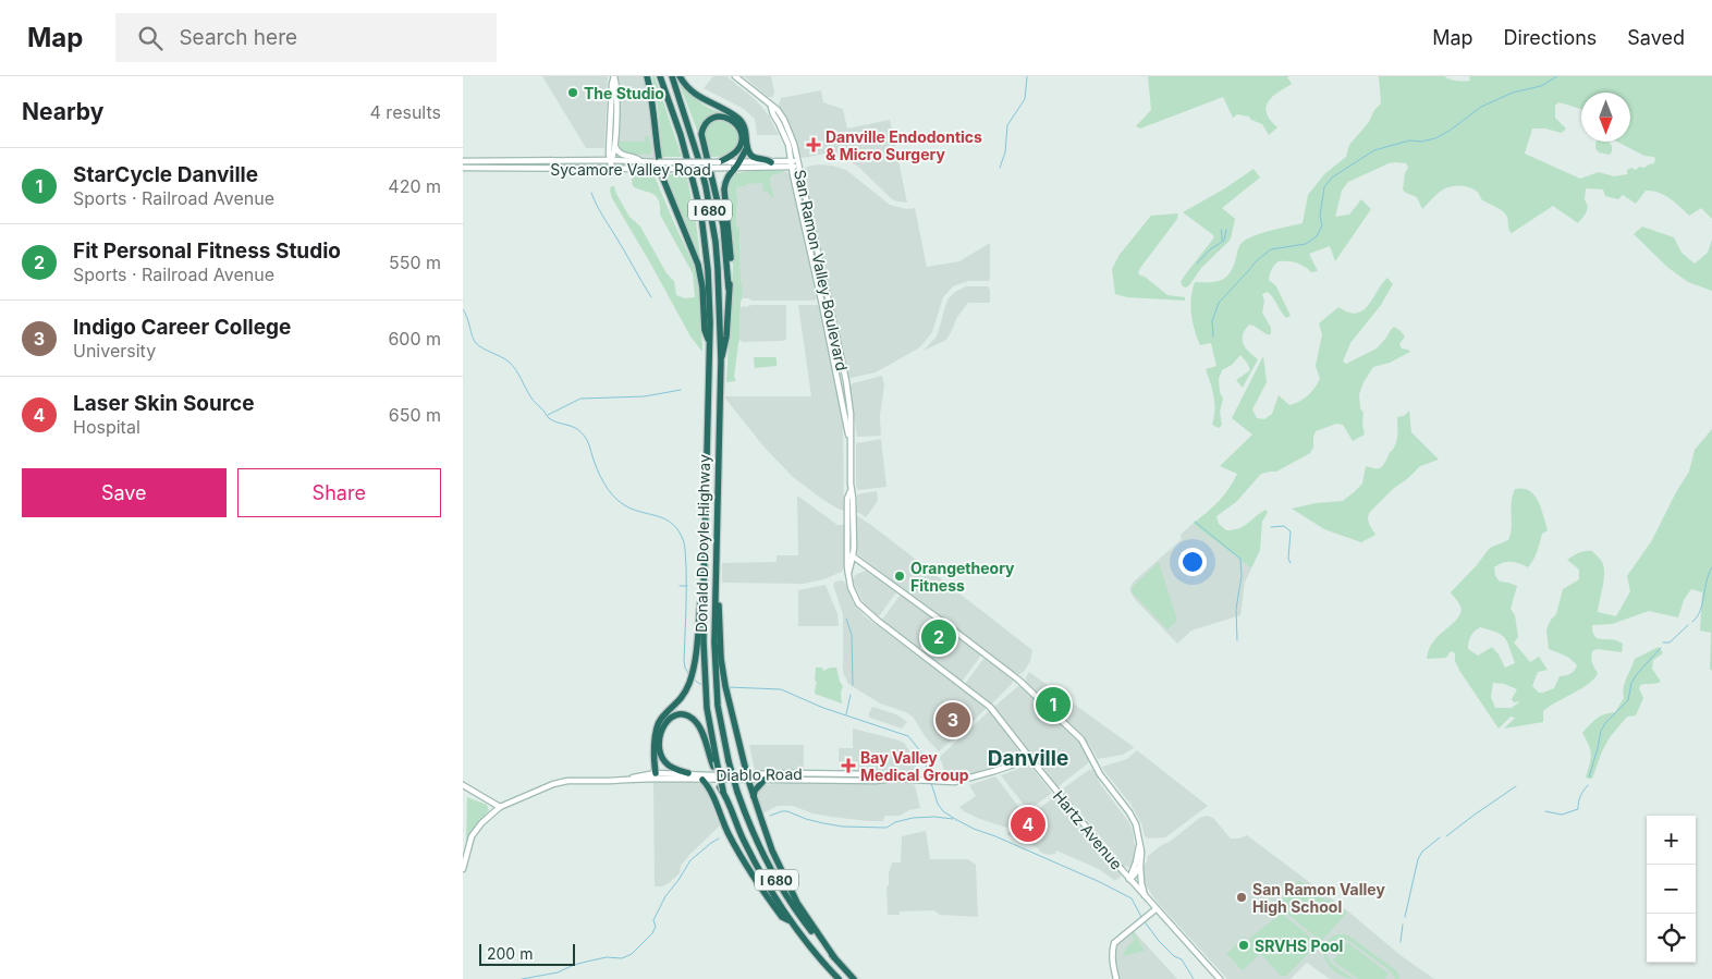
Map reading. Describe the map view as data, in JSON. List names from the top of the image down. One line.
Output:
{"streets":{"highway":["I 680","Donald D Doyle Highway"],"main road":["Sycamore Valley Road","San Ramon Valley Boulevard","Diablo Road","Hartz Avenue"]},"crossings":[["Sycamore Valley Road","San Ramon Valley Boulevard"],["I 680","Donald D Doyle Highway"],["San Ramon Valley Boulevard","Hartz Avenue"],["Diablo Road","Hartz Avenue"]],"districts":["Danville"],"places":{"other":["The Studio","Orangetheory Fitness","San Ramon Valley High School","SRVHS Pool"],"health":["Danville Endodontics & Micro Surgery","Bay Valley Medical Group"]},"scale_bar":"200 m","north":"bottom","page":{"header":"Map","search":"Search here","nav":["Map","Directions","Saved"],"heading":["Nearby","4 results"],"list":[{"mark":"1","name":"StarCycle Danville","note":"Sports · Railroad Avenue","value":"420 m"},{"mark":"2","name":"Fit Personal Fitness Studio","note":"Sports · Railroad Avenue","value":"550 m"},{"mark":"3","name":"Indigo Career College","note":"University","value":"600 m"},{"mark":"4","name":"Laser Skin Source","note":"Hospital","value":"650 m"}],"buttons":["Save","Share"],"pins":["2","1","3","4"],"map_buttons":["+","−"],"scale":"200 m"}}
